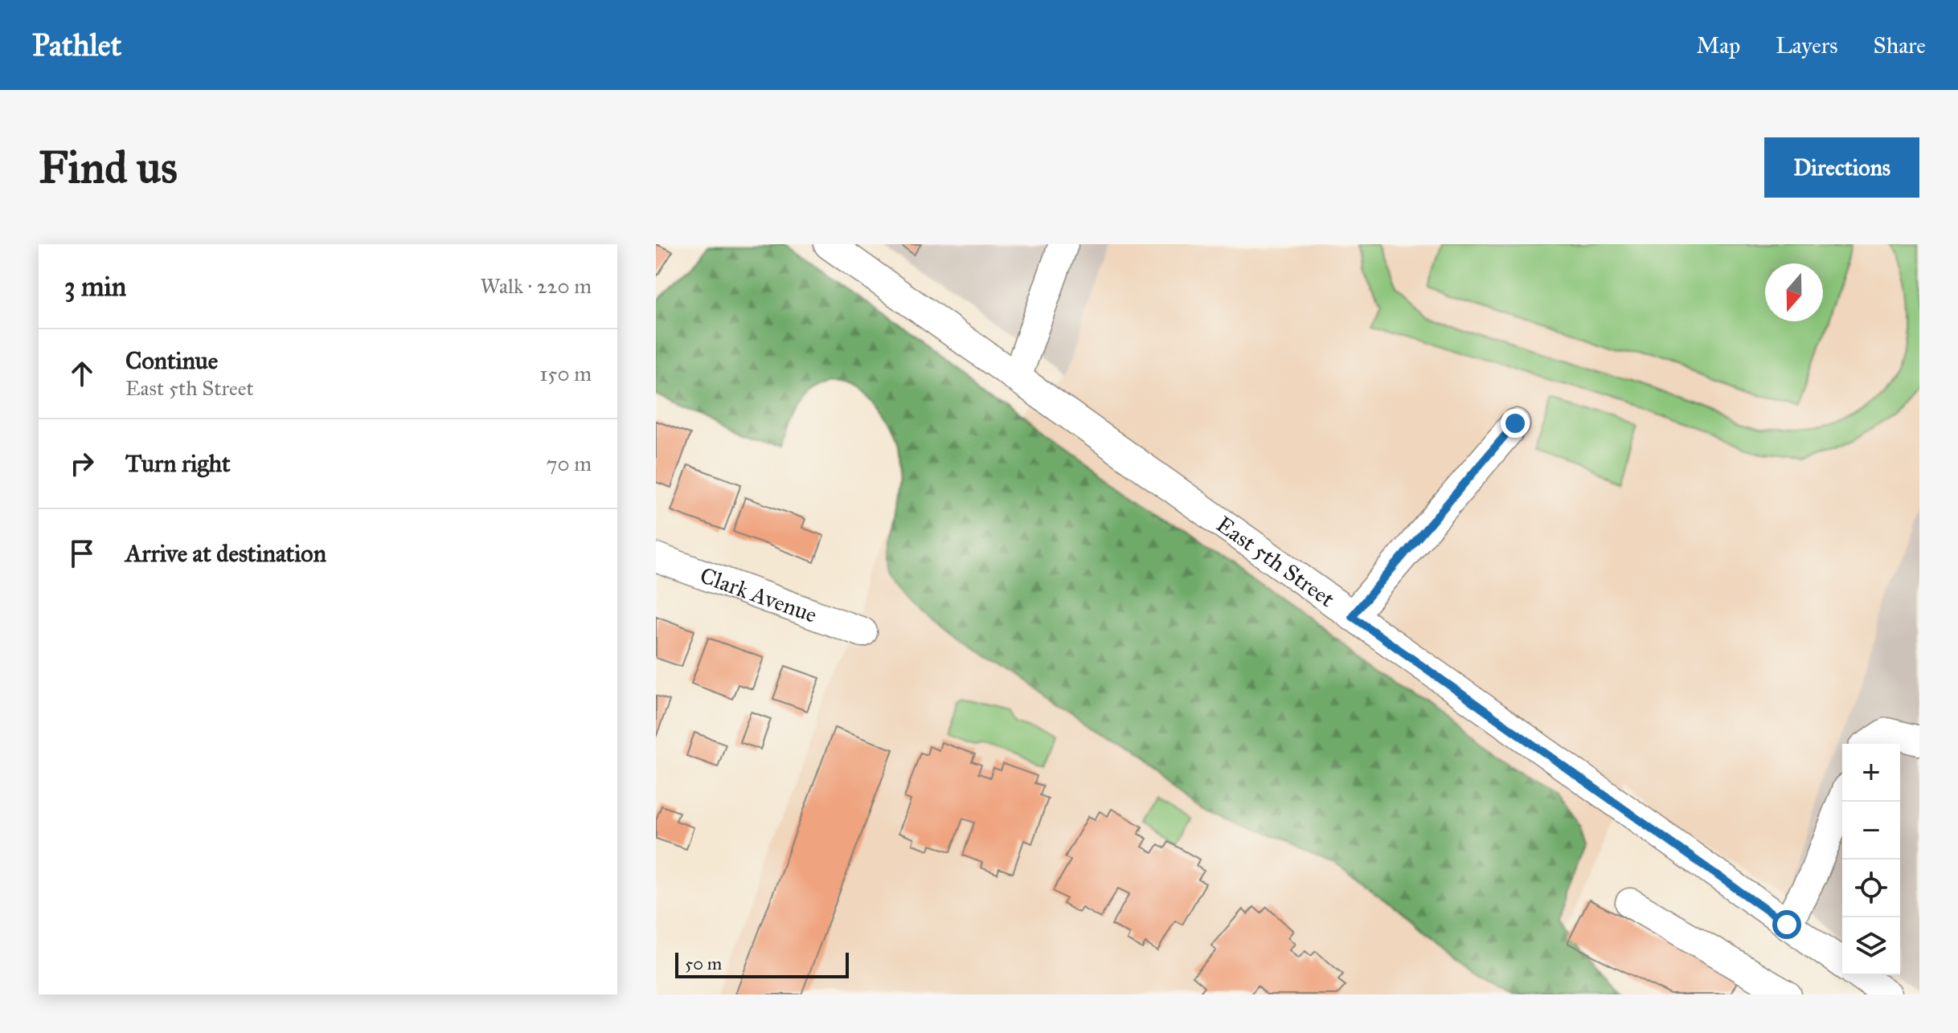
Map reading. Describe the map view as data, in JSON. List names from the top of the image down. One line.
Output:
{"streets":{"street":["East 5th Street","Clark Avenue"]},"scale_bar":"50 m","north":"bottom","page":{"header":"Pathlet","nav":["Map","Layers","Share"],"buttons":"Directions","title":"Find us","heading":["3 min","Walk · 220 m"],"list":[["Continue","East 5th Street","150 m"],["Turn right","70 m"],"Arrive at destination"],"map_buttons":["+","−"],"scale":"50 m"}}
